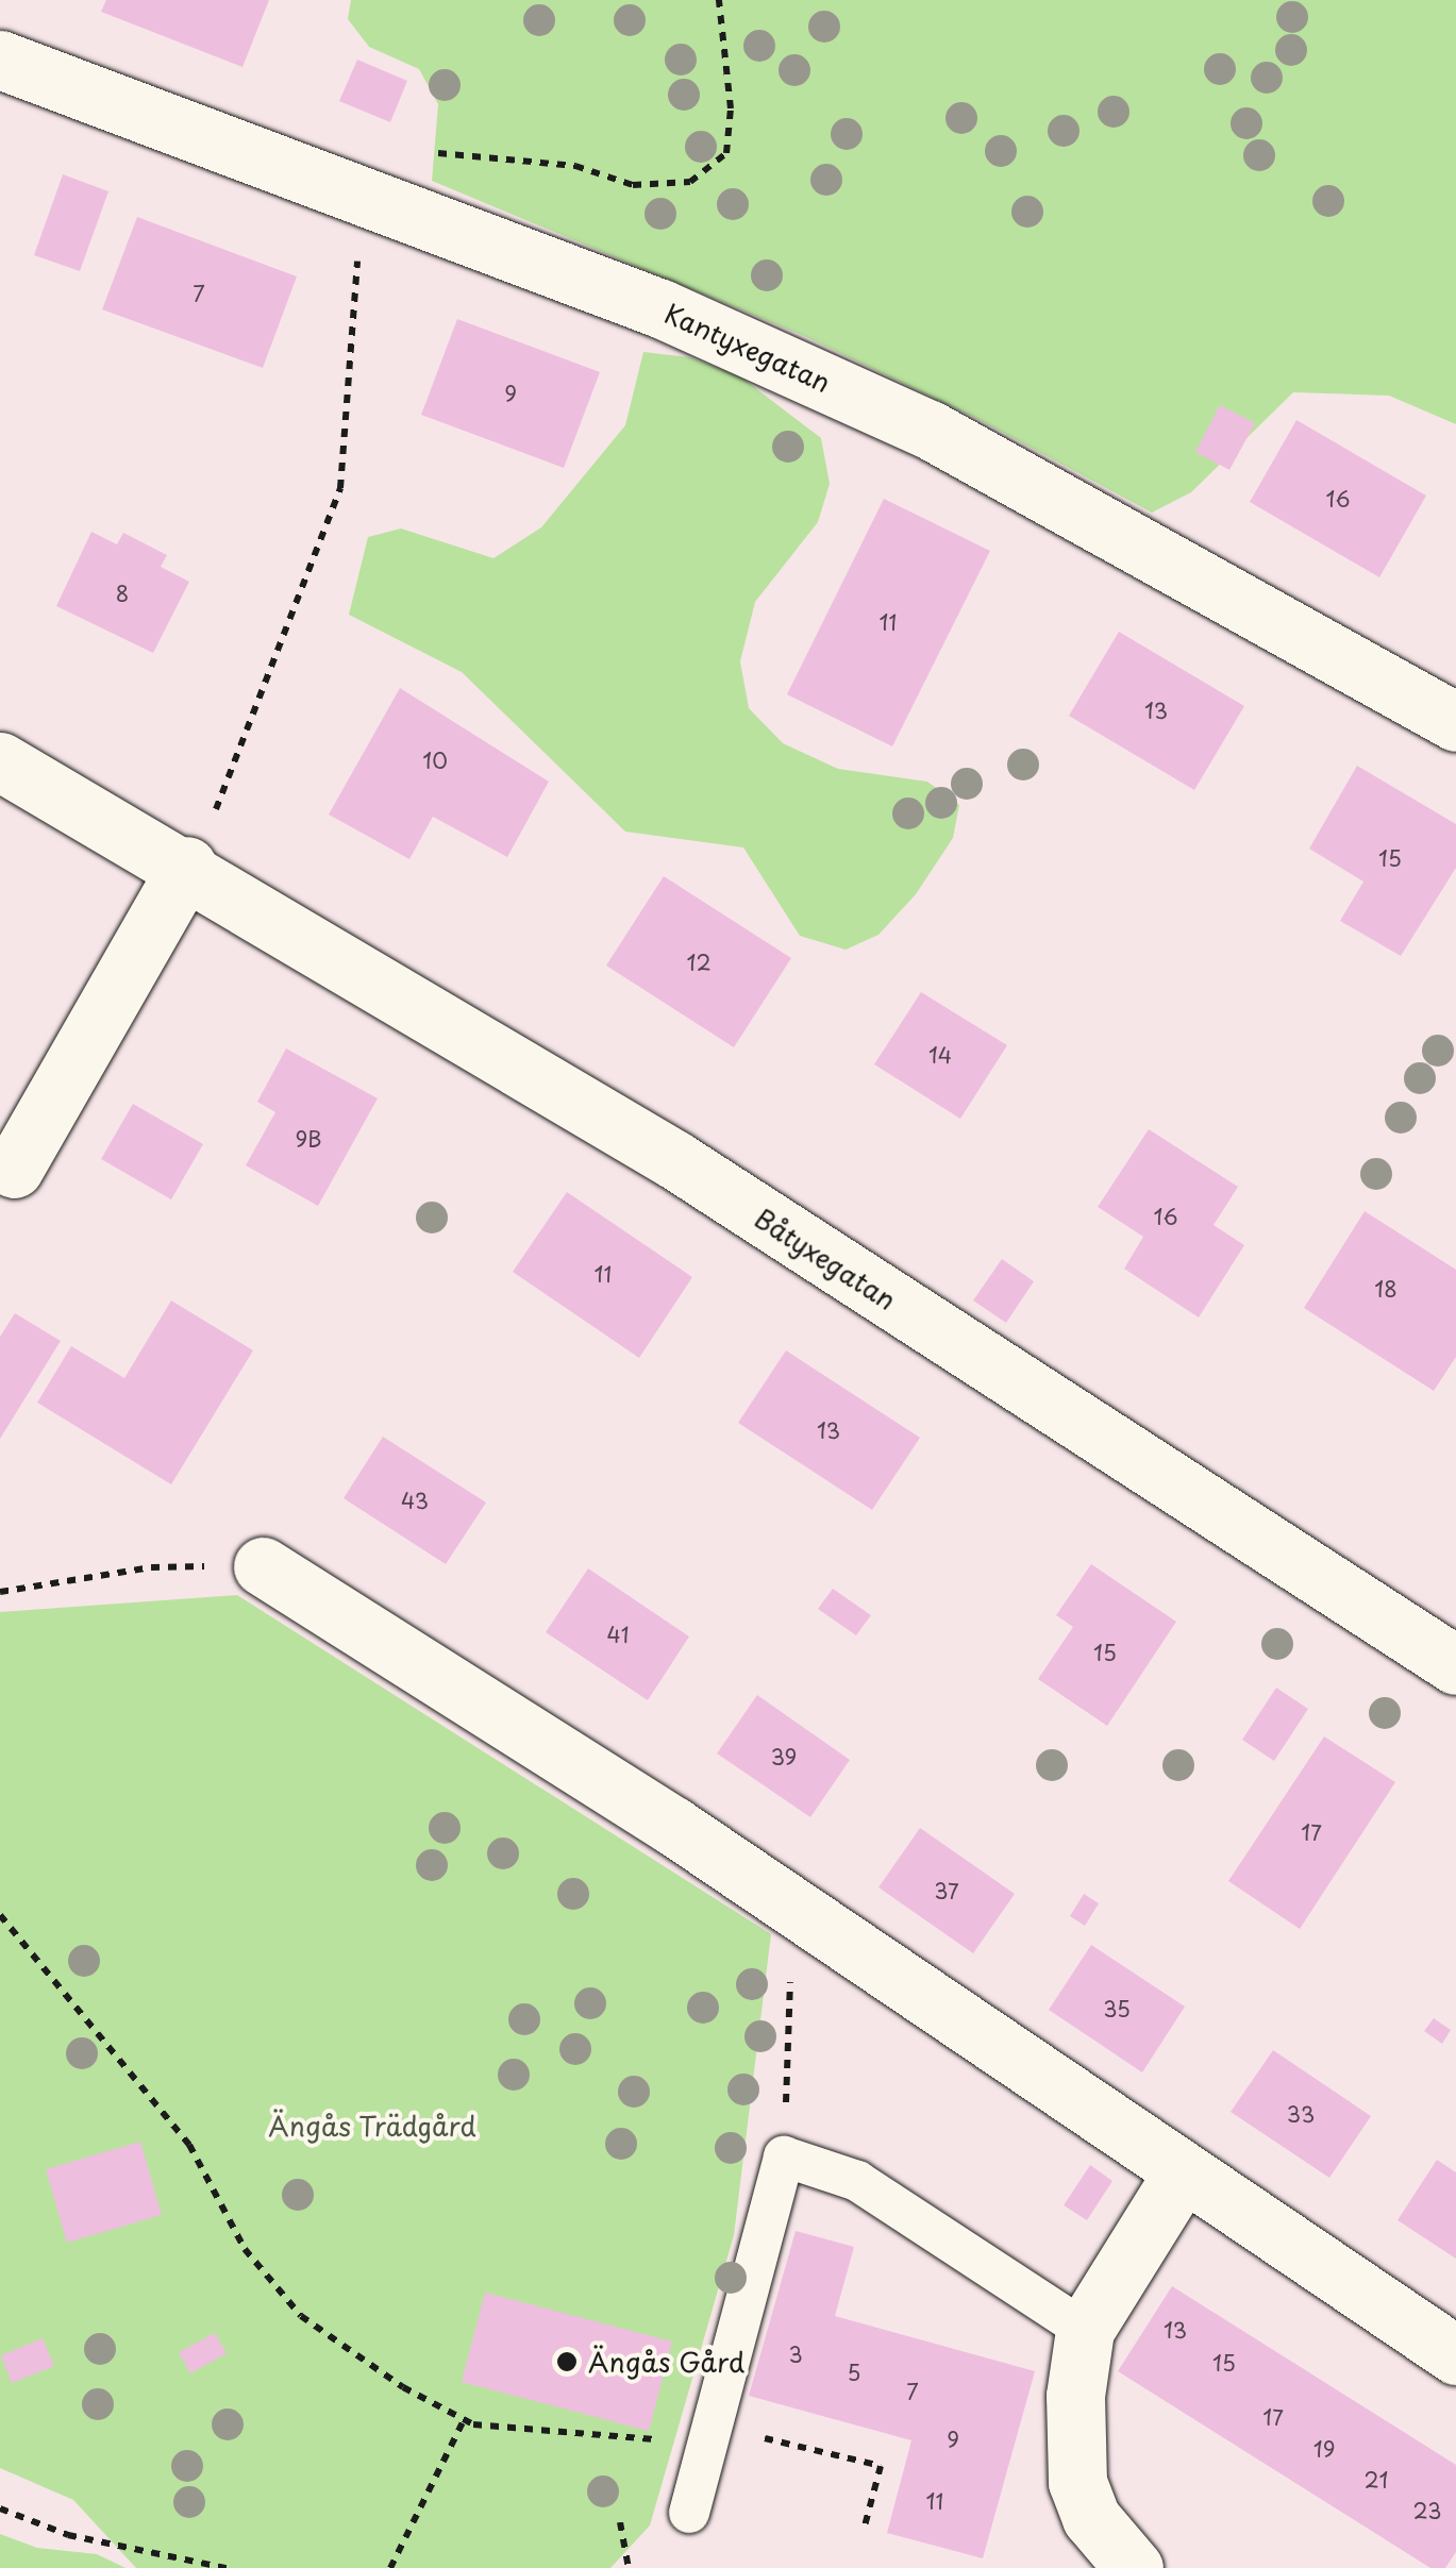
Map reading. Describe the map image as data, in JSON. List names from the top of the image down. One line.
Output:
{"streets":{"street":["Kantyxegatan","Båtyxegatan"]},"parks":["Ängås Trädgård"],"places":["Ängås Gård"],"house_numbers":["7","9","16","8","11","13","10","15","12","14","9B","16","11","18","13","43","41","15","39","17","37","35","33","13","3","15","5","7","17","9","19","21","11","23"]}
